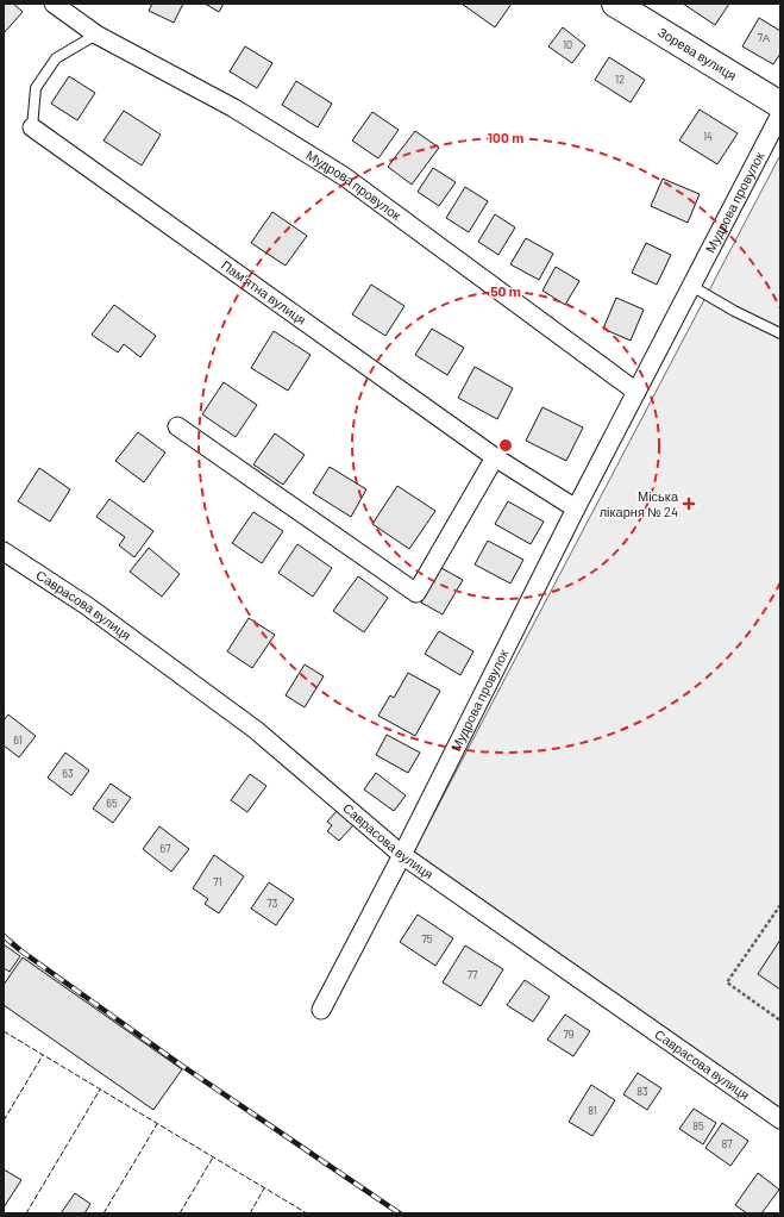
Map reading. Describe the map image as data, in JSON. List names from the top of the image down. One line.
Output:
{"streets":{"street":["Зорева вулиця","Мудрова провулок","Пам’ятна вулиця","Саврасова вулиця"]},"crossings":[["Мудрова провулок","Пам’ятна вулиця"],["Мудрова провулок","Саврасова вулиця"]],"places":{"health":["Міська лікарня № 24"]},"house_numbers":["7А","10","12","14","61","63","65","67","71","73","75","77","79","83","81","85","87"],"rings":["100 m","50 m"]}
